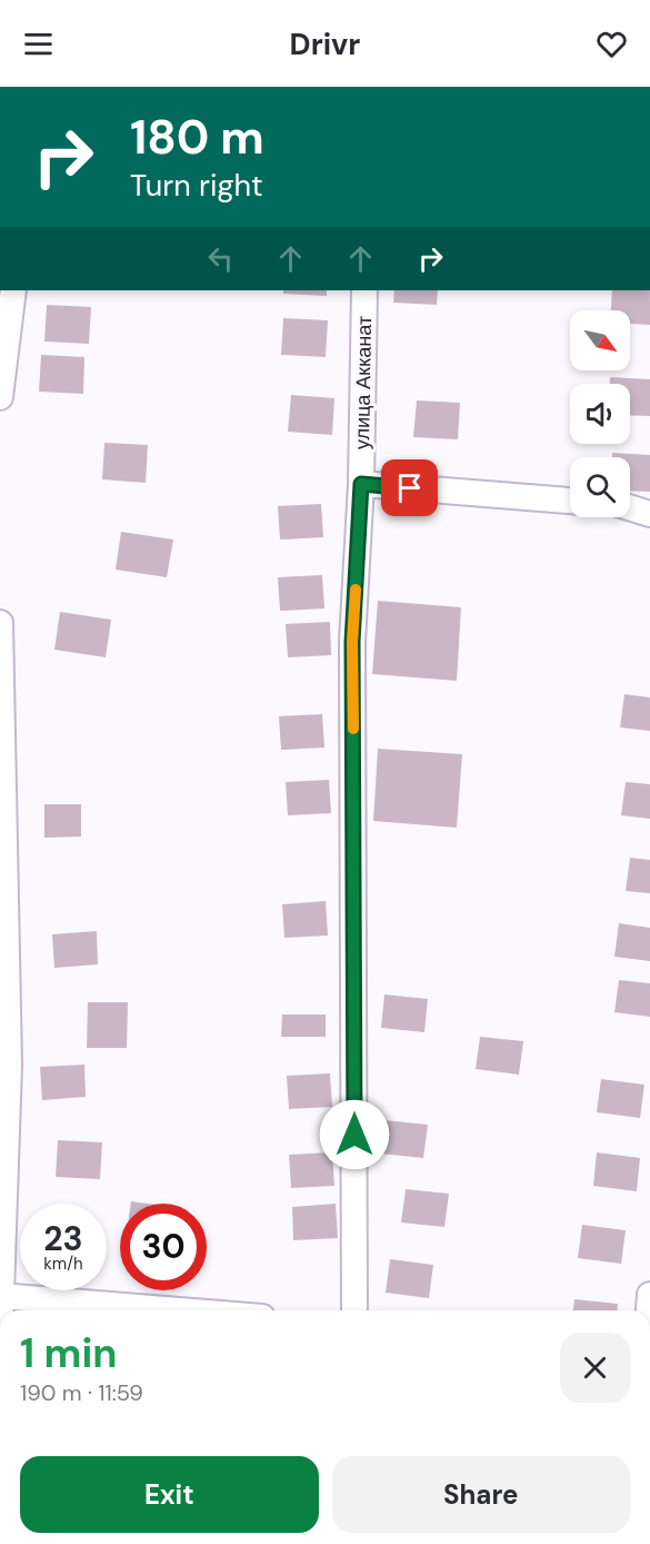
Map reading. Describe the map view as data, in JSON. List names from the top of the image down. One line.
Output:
{"streets":{"street":["улица Акканат"]},"north":"bottom right","page":{"header":"Drivr","turn":["180 m","Turn right"],"speed":"23 km/h","limit":"30","heading":["1 min","190 m · 11:59"],"buttons":["Exit","Share"]}}
